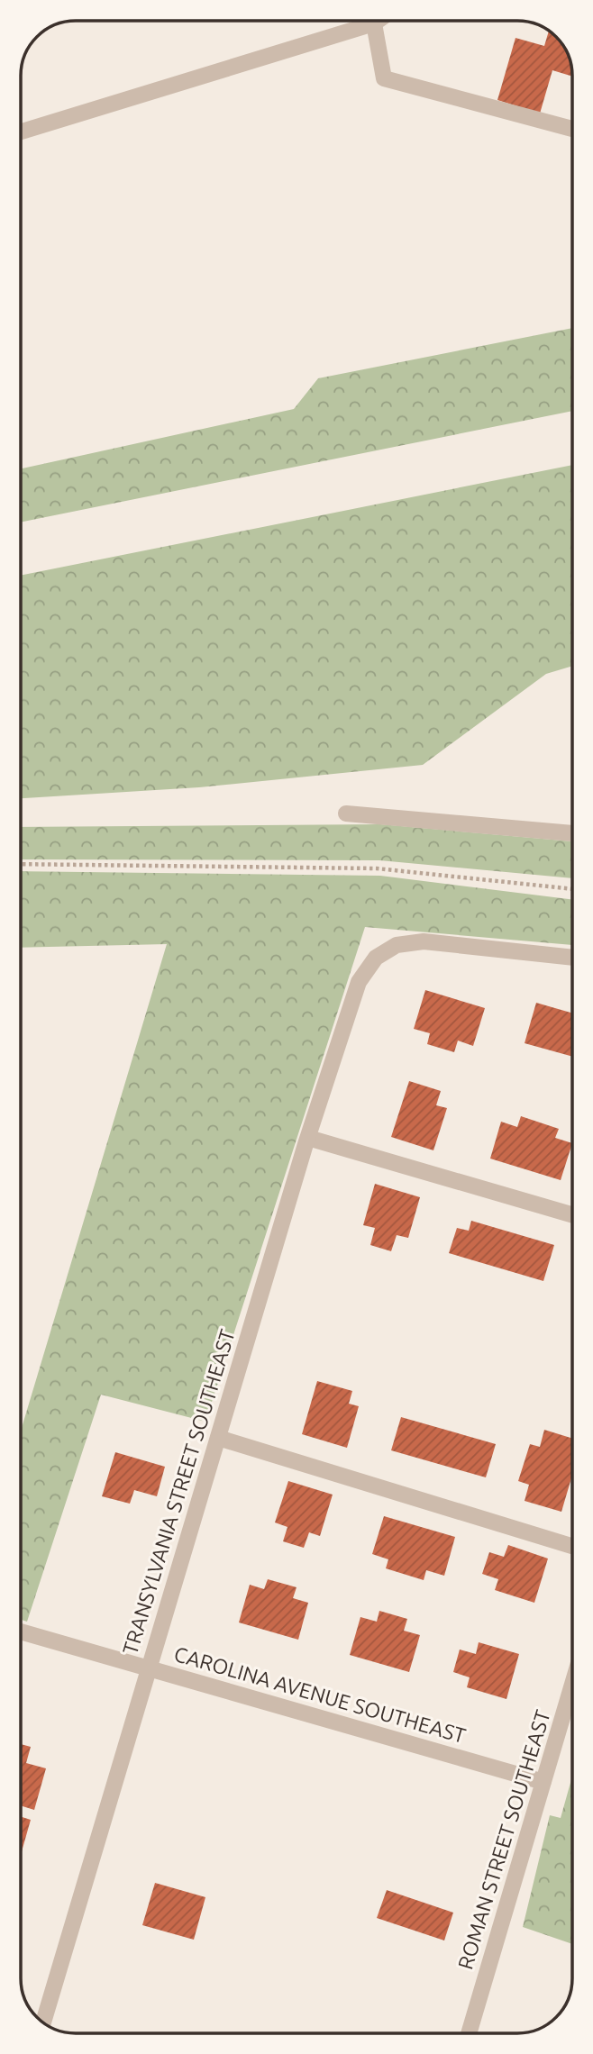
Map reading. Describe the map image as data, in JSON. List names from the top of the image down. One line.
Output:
{"streets":{"street":["TRANSYLVANIA STREET SOUTHEAST","CAROLINA AVENUE SOUTHEAST","ROMAN STREET SOUTHEAST"]},"crossings":[["TRANSYLVANIA STREET SOUTHEAST","CAROLINA AVENUE SOUTHEAST"],["CAROLINA AVENUE SOUTHEAST","ROMAN STREET SOUTHEAST"]]}
